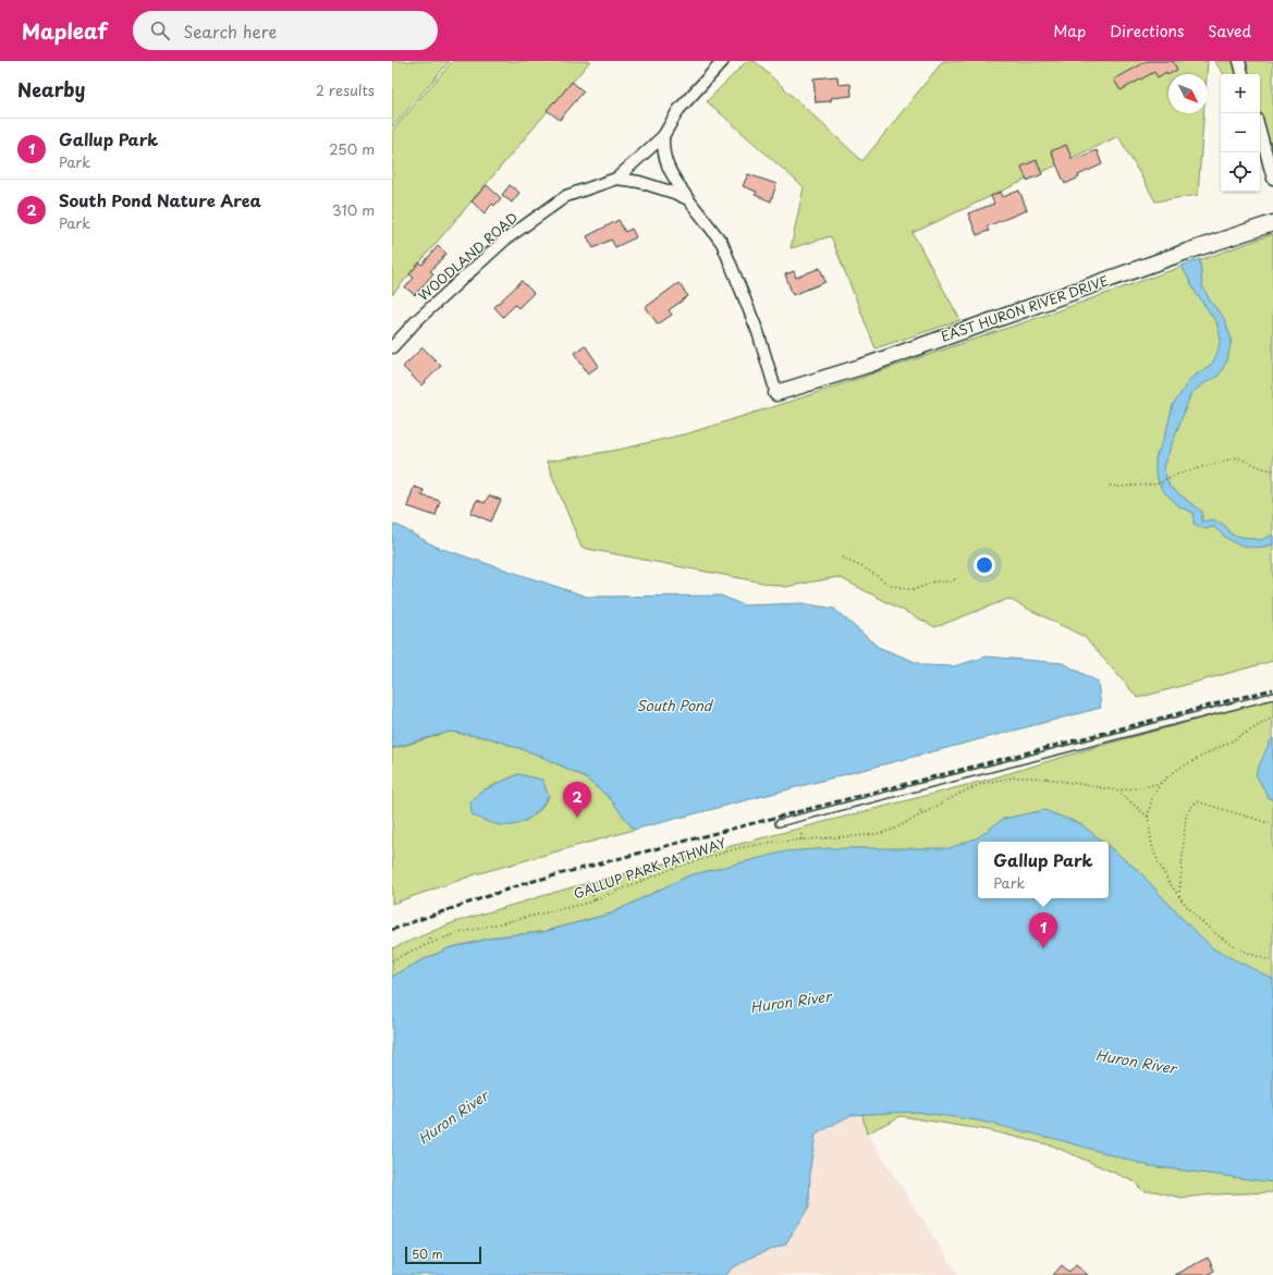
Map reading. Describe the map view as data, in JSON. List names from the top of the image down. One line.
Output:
{"streets":{"main road":["EAST HURON RIVER DRIVE"],"street":["WOODLAND ROAD"],"path":["GALLUP PARK PATHWAY"]},"water":["South Pond","Huron River"],"scale_bar":"50 m","north":"bottom right","page":{"header":"Mapleaf","search":"Search here","nav":["Map","Directions","Saved"],"heading":["Nearby","2 results"],"map_buttons":["+","−"],"list":[{"mark":"1","name":"Gallup Park","note":"Park","value":"250 m"},{"mark":"2","name":"South Pond Nature Area","note":"Park","value":"310 m"}],"pins":["2","1"],"popup":["Gallup Park","Park"],"scale":"50 m"}}
